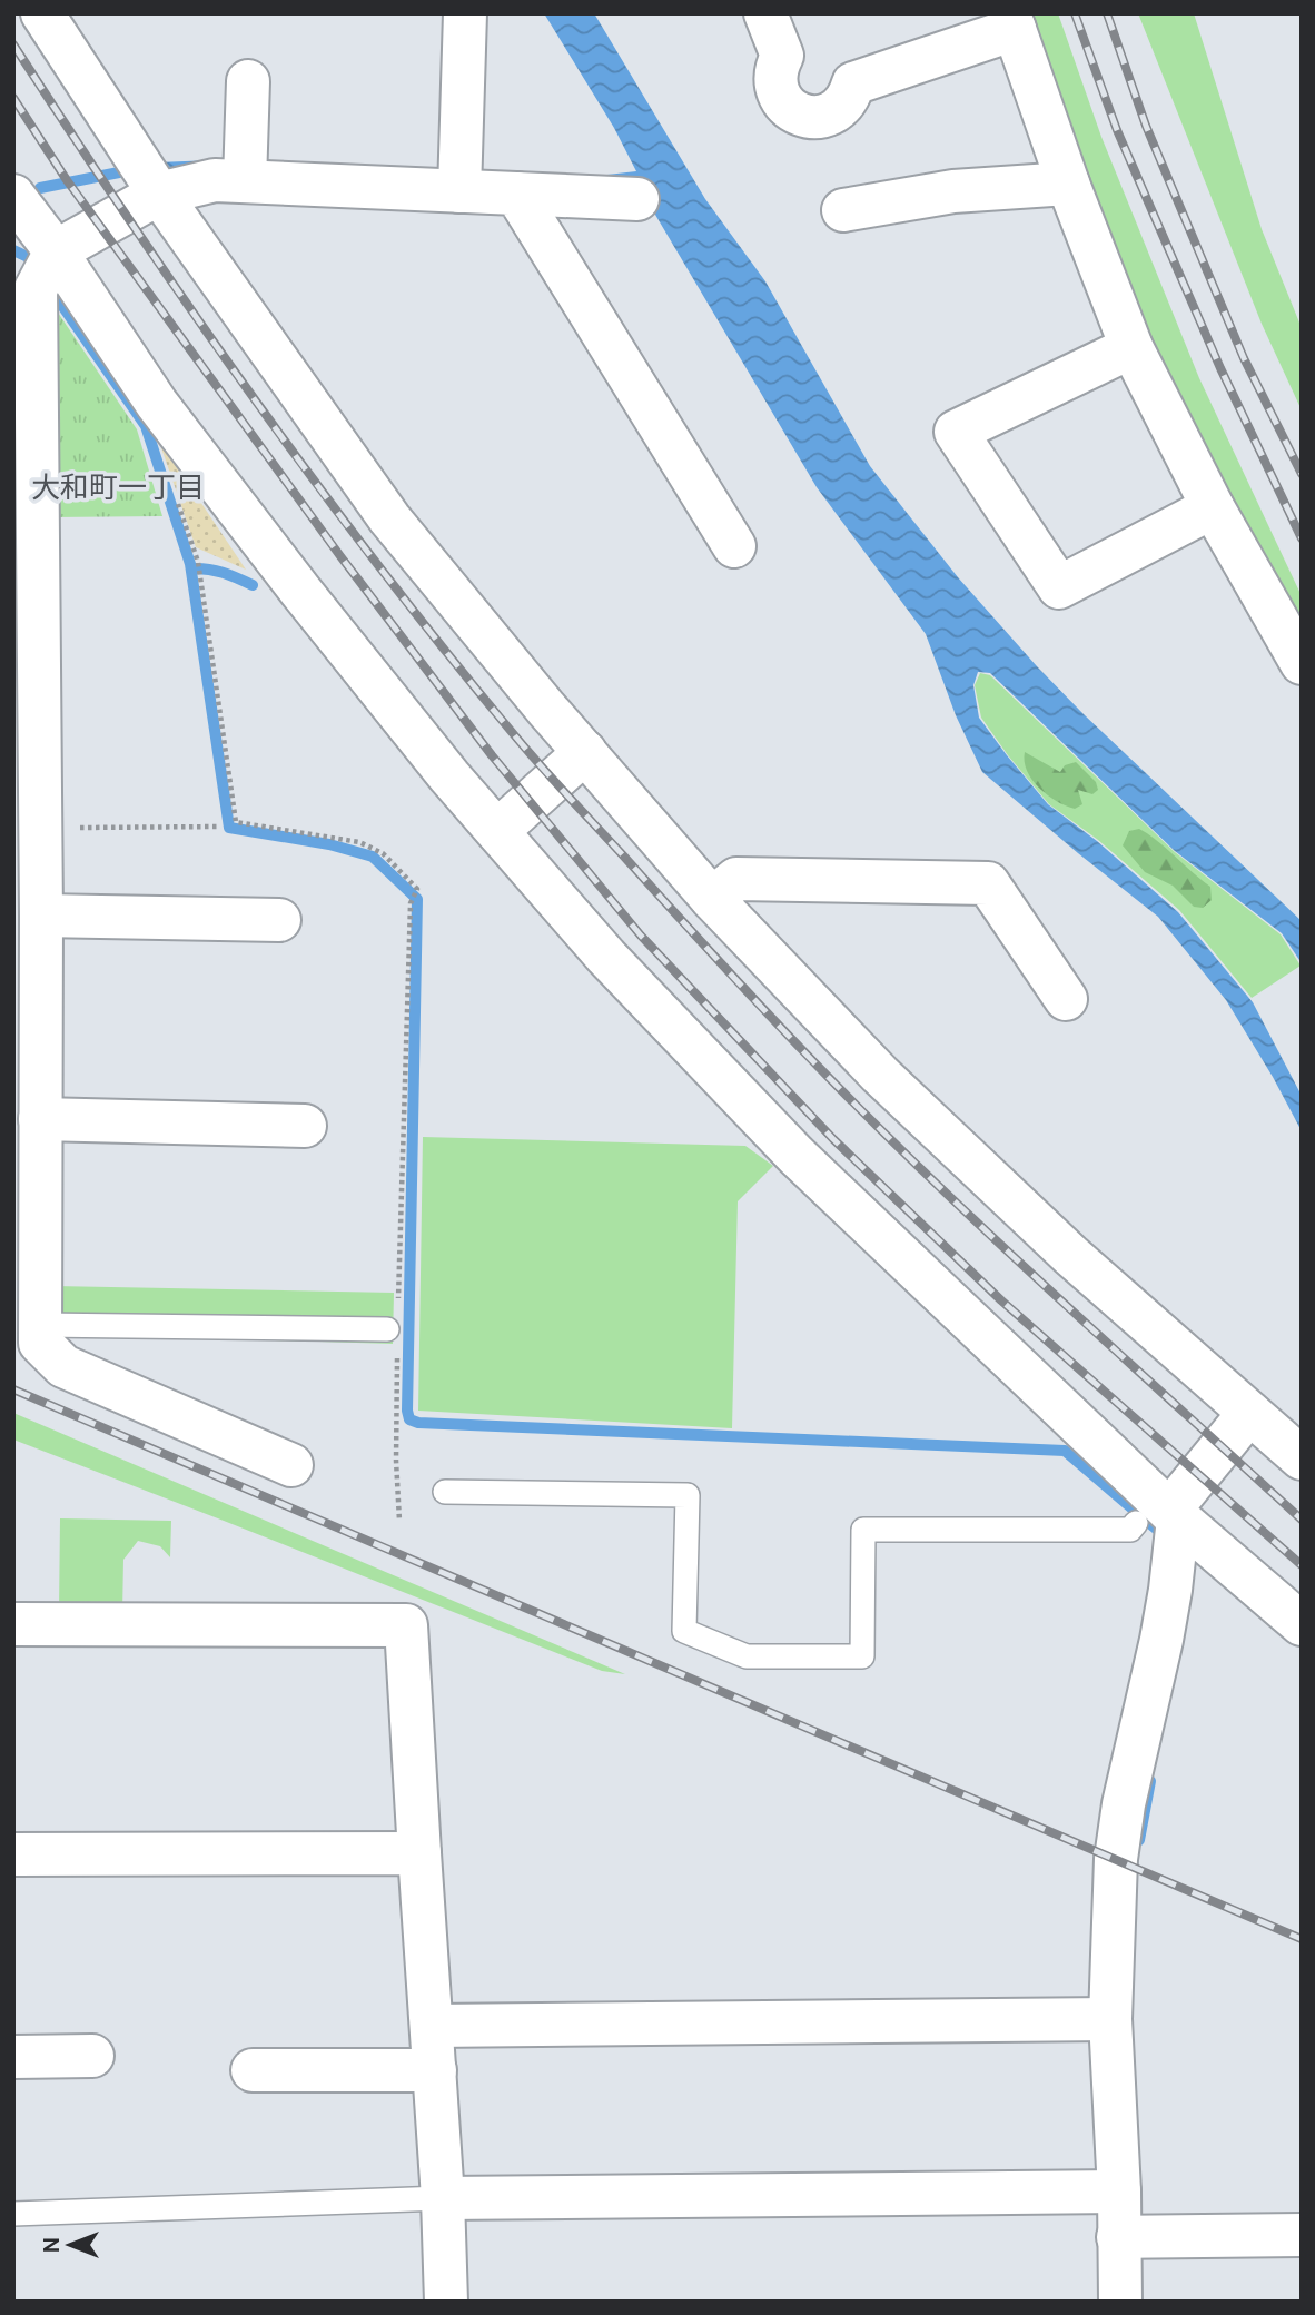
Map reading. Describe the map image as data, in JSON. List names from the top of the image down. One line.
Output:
{"districts":["大和町一丁目"],"north":"left"}
